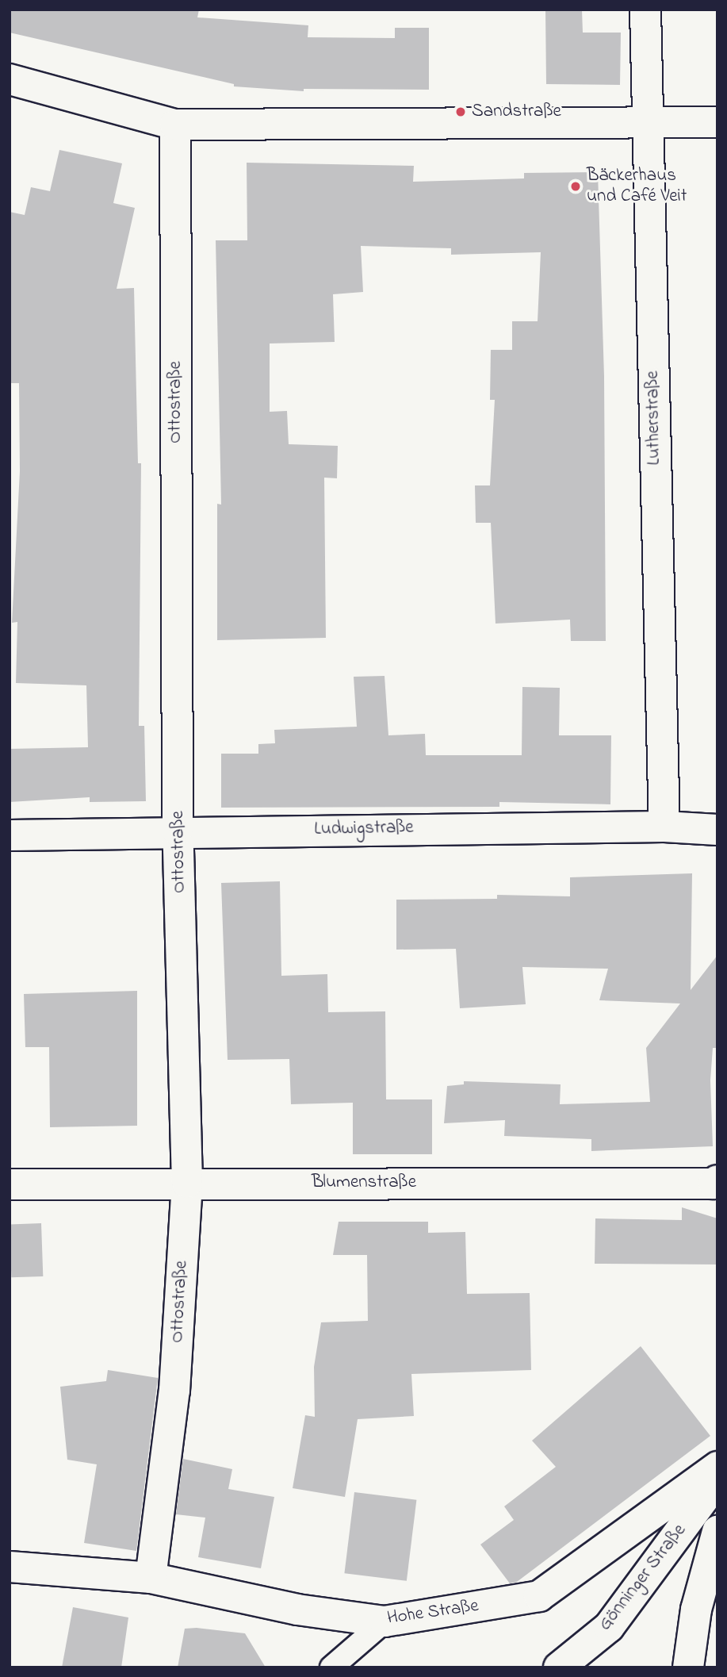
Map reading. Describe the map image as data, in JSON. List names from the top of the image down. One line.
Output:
{"streets":{"street":["Ottostraße","Lutherstraße","Ludwigstraße","Blumenstraße","Gönninger Straße","Hohe Straße"]},"crossings":[["Ottostraße","Ludwigstraße"],["Ottostraße","Blumenstraße"],["Ottostraße","Hohe Straße"],["Lutherstraße","Ludwigstraße"]],"places":["Sandstraße","Bäckerhaus und Café Veit"]}
